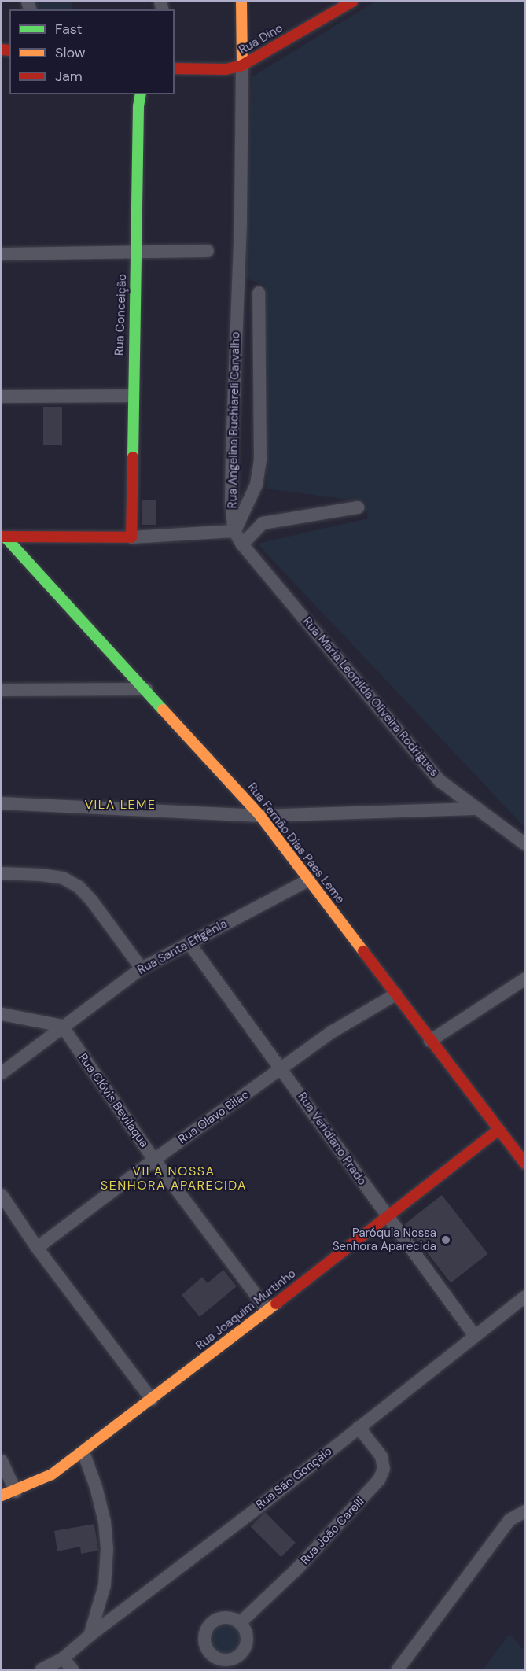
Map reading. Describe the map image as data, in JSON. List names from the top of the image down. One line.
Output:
{"streets":{"main road":["Rua Dino","Rua Conceição","Rua Fernão Dias Paes Leme","Rua Joaquim Murtinho"],"street":["Rua Angelina Buchiareli Carvalho","Rua Maria Leonilda Oliveira Rodrigues","Rua Santa Efigênia","Rua Clóvis Bevilaqua","Rua Olavo Bilac","Rua Veridiano Prado","Rua São Gonçalo","Rua João Carelli"]},"crossings":[["Rua Dino","Rua Angelina Buchiareli Carvalho"],["Rua Angelina Buchiareli Carvalho","Rua Maria Leonilda Oliveira Rodrigues"],["Rua Fernão Dias Paes Leme","Rua Santa Efigênia"],["Rua Fernão Dias Paes Leme","Rua Olavo Bilac"],["Rua Fernão Dias Paes Leme","Rua Joaquim Murtinho"],["Rua Santa Efigênia","Rua Clóvis Bevilaqua"],["Rua Santa Efigênia","Rua Veridiano Prado"],["Rua Clóvis Bevilaqua","Rua Olavo Bilac"],["Rua Clóvis Bevilaqua","Rua Joaquim Murtinho"],["Rua Olavo Bilac","Rua Veridiano Prado"],["Rua Veridiano Prado","Rua Joaquim Murtinho"],["Rua Veridiano Prado","Rua São Gonçalo"],["Rua São Gonçalo","Rua João Carelli"]],"districts":["VILA LEME","VILA NOSSA SENHORA APARECIDA"],"places":["Paróquia Nossa Senhora Aparecida"],"legend":["Fast","Slow","Jam"]}
